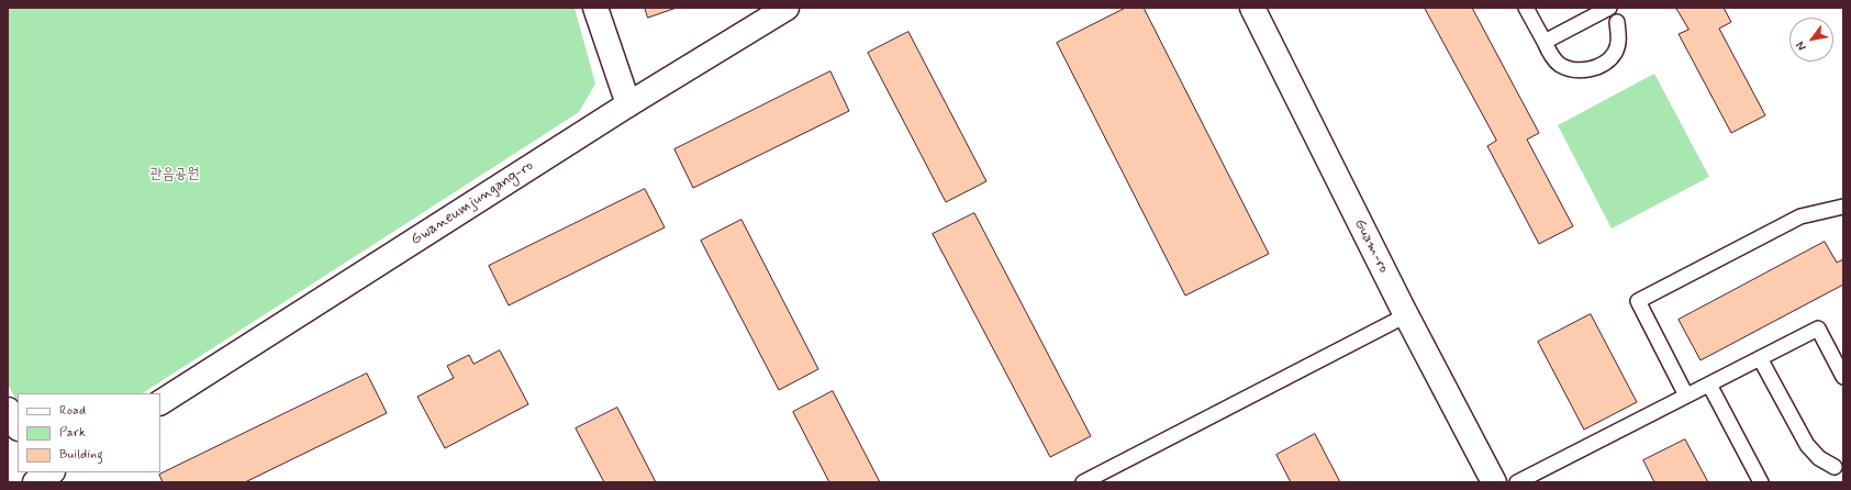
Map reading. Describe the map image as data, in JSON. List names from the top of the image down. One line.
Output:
{"streets":{"main road":["Gwaneumjungang-ro","Guam-ro"]},"parks":["관음공원"],"legend":["Road","Park","Building"],"north":"bottom left"}
